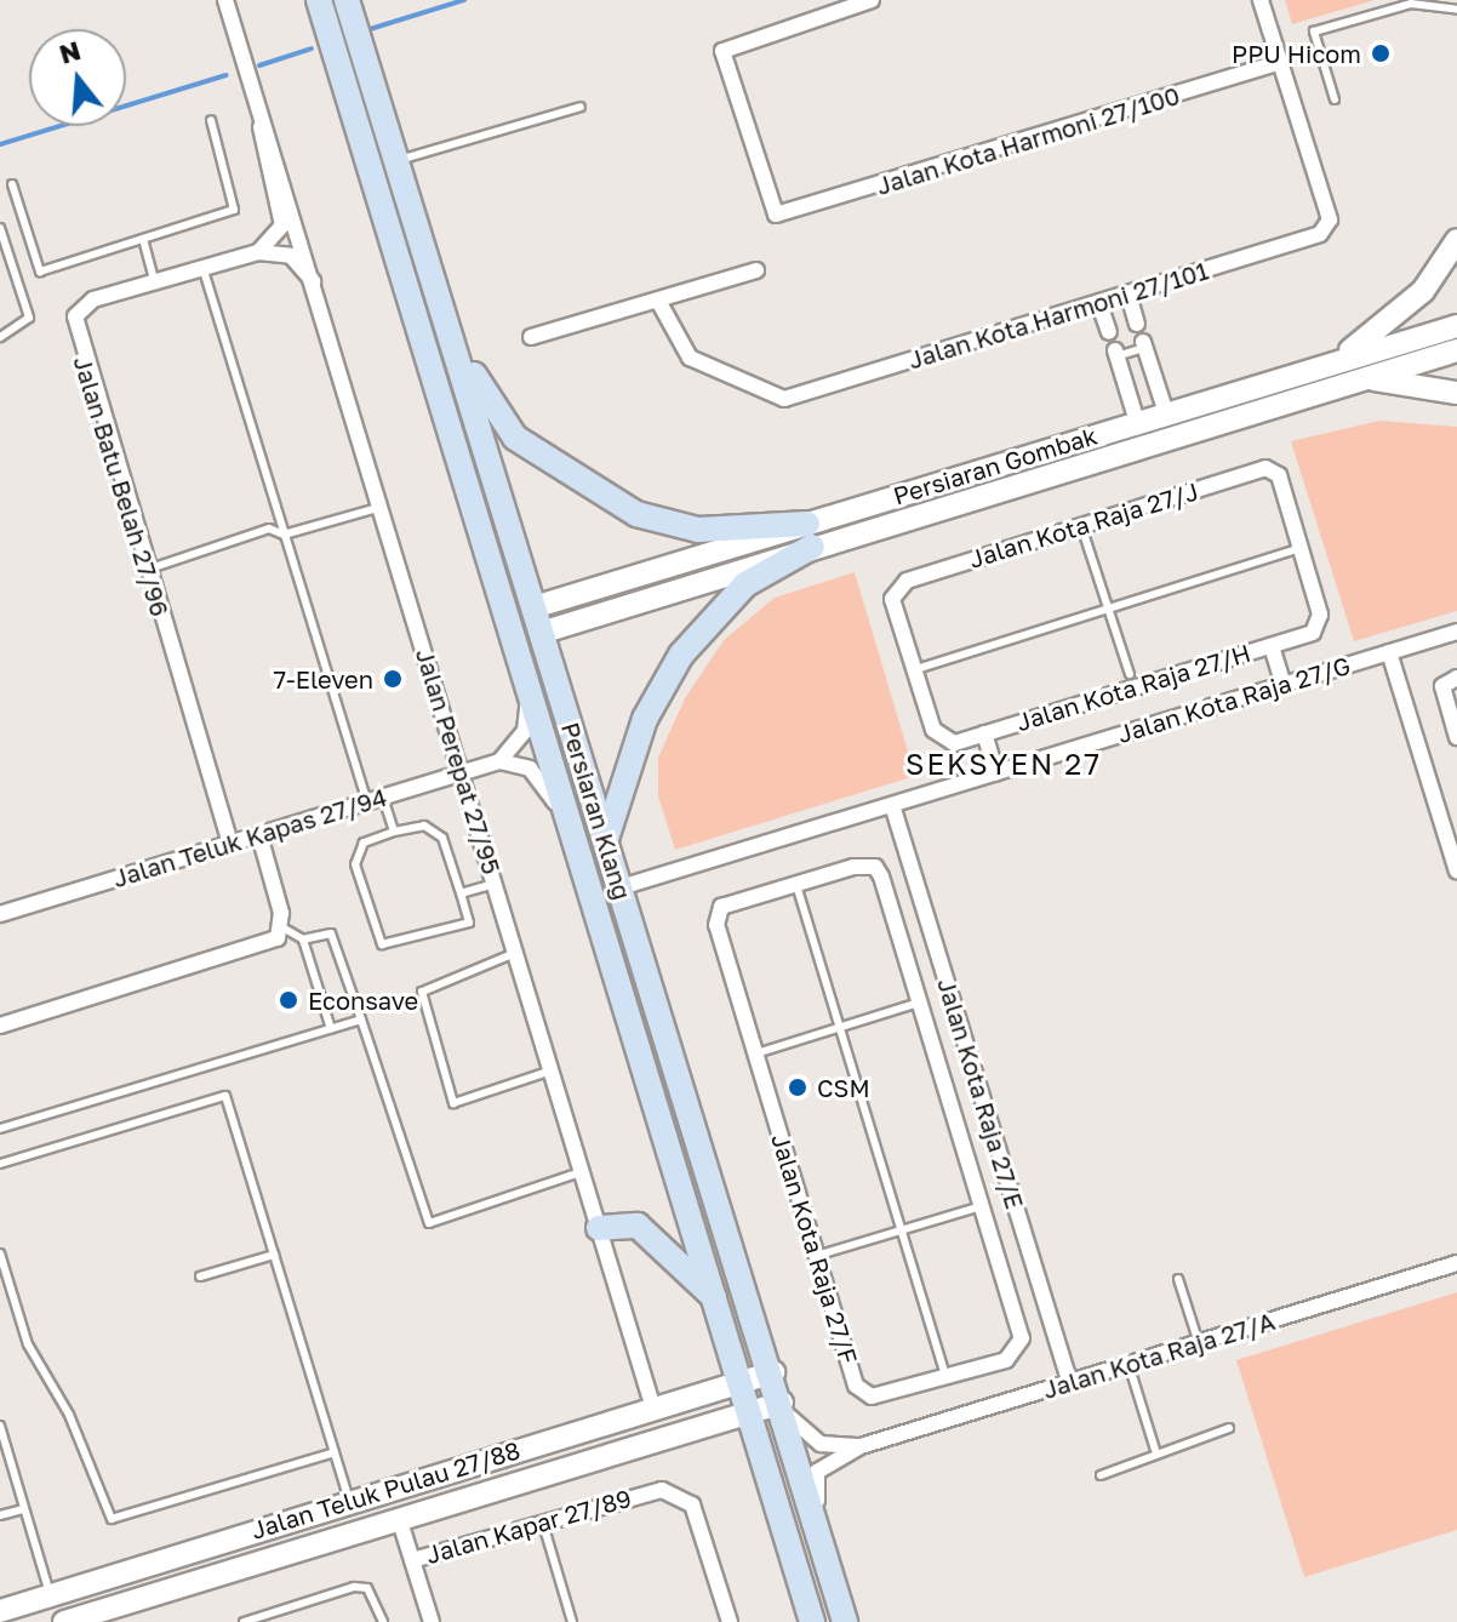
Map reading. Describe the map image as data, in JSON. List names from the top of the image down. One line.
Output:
{"streets":{"main road":["Persiaran Gombak","Persiaran Klang","Jalan Teluk Pulau 27/88"],"street":["Jalan Kota Harmoni 27/100","Jalan Kota Harmoni 27/101","Jalan Batu Belah 27/96","Jalan Kota Raja 27/J","Jalan Kota Raja 27/H","Jalan Kota Raja 27/G","Jalan Perepat 27/95","Jalan Teluk Kapas 27/94","Jalan Kota Raja 27/E","Jalan Kota Raja 27/F","Jalan Kota Raja 27/A","Jalan Kapar 27/89"]},"crossings":[["Jalan Kota Harmoni 27/100","Jalan Kota Harmoni 27/101"],["Persiaran Gombak","Persiaran Klang"],["Jalan Batu Belah 27/96","Jalan Perepat 27/95"],["Jalan Batu Belah 27/96","Jalan Teluk Kapas 27/94"],["Jalan Kota Raja 27/J","Jalan Kota Raja 27/H"],["Jalan Kota Raja 27/G","Persiaran Klang"],["Jalan Kota Raja 27/G","Jalan Kota Raja 27/E"],["Jalan Perepat 27/95","Jalan Teluk Kapas 27/94"],["Jalan Perepat 27/95","Jalan Teluk Pulau 27/88"],["Persiaran Klang","Jalan Kota Raja 27/A"],["Persiaran Klang","Jalan Teluk Pulau 27/88"],["Jalan Kota Raja 27/E","Jalan Kota Raja 27/A"],["Jalan Kota Raja 27/A","Jalan Teluk Pulau 27/88"]],"districts":["SEKSYEN 27"],"places":["PPU Hicom","7-Eleven","Econsave","CSM"],"north":"top"}
